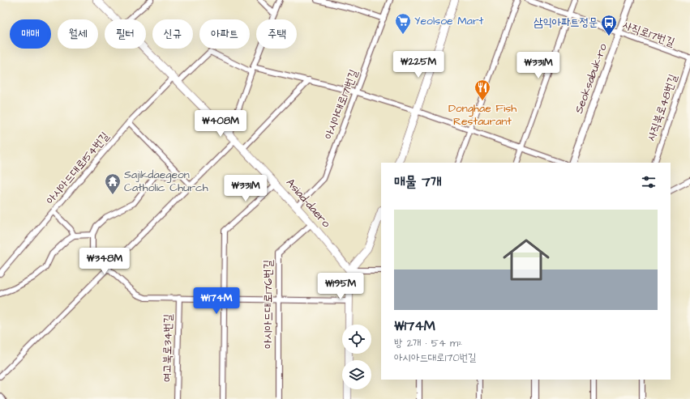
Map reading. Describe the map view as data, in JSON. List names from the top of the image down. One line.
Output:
{"streets":{"main road":["Asiad-daero"],"street":["사직로17번길","Seoksabuk-ro","아시아대로171번길","사직북로48번길","아시아드대로154번길","아시아드대로176번길","여고북로34번길"]},"crossings":[["사직로17번길","Seoksabuk-ro"],["사직로17번길","사직북로48번길"],["아시아대로171번길","Asiad-daero"],["아시아드대로154번길","Asiad-daero"],["Asiad-daero","아시아드대로176번길"]],"places":{"supermarket":["Yeolsoe Mart"],"bus stop":["삼익아파트정문"],"restaurant":["Donghae Fish Restaurant"],"temple":["Sajikdaegeon Catholic Church"]},"page":{"chip":["매매","월세","필터","신규","아파트","주택"],"price":["₩225M","₩331M","₩408M","₩331M","₩348M","₩195M","₩174M"],"heading":"매물 7개","list":[{"name":"₩174M","note":"방 2개 · 54 m² · 아시아드대로170번길"}]}}
